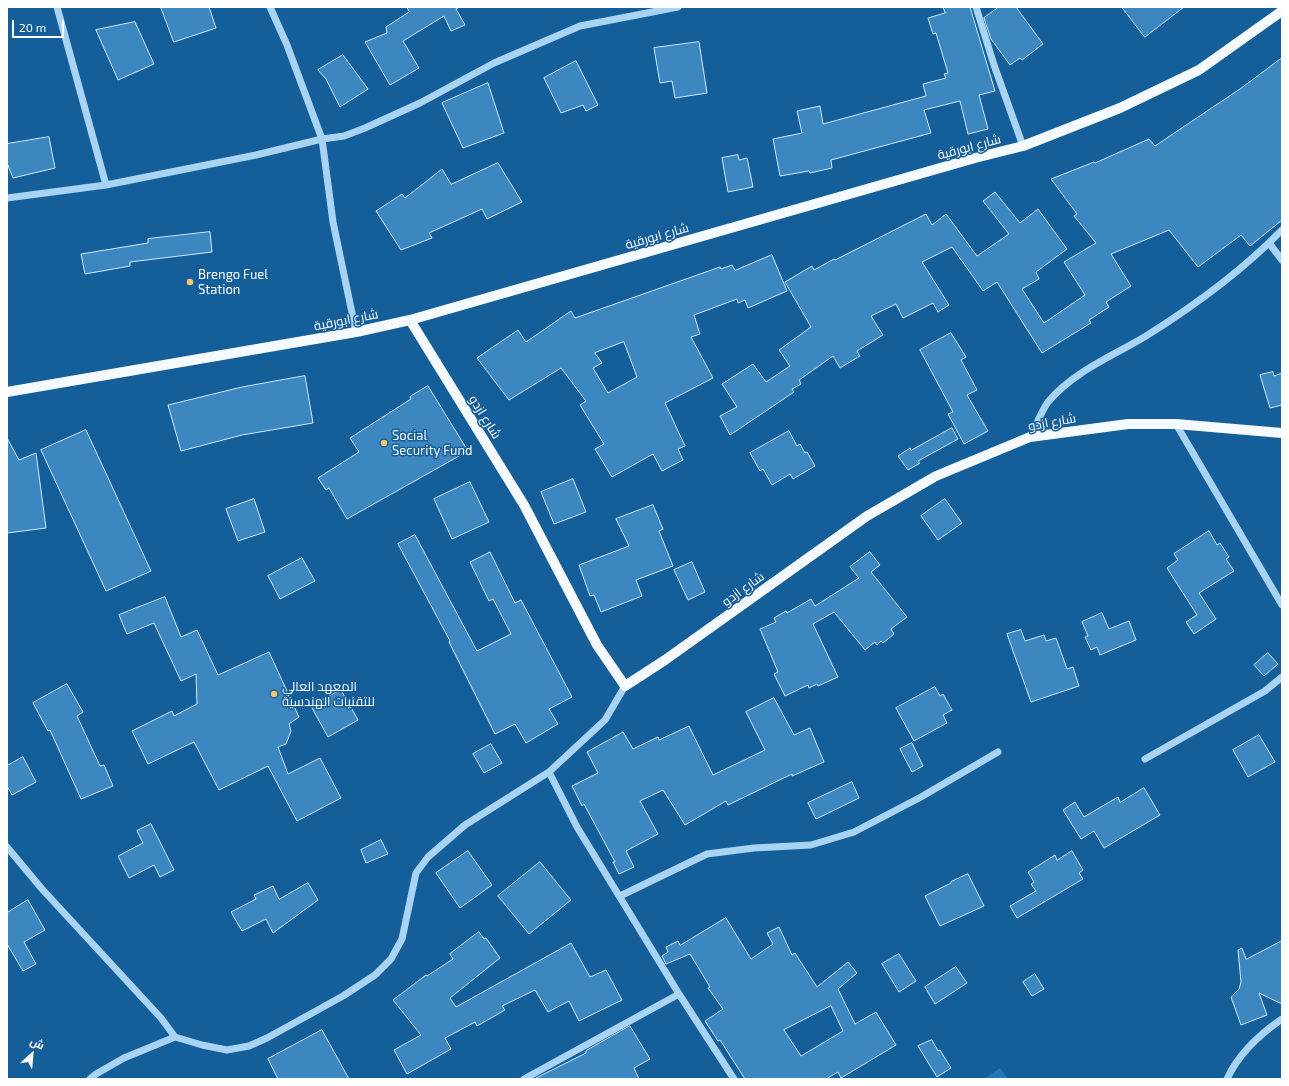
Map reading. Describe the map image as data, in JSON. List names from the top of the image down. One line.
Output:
{"streets":{"main road":["شارع ابورقية","شارع ازدو"]},"crossings":[["شارع ابورقية","شارع ازدو"]],"places":["Brengo Fuel Station","Social Security Fund","المعهد العالي للتقنيات الهندسية"],"scale_bar":"20 m","north":"top right"}
